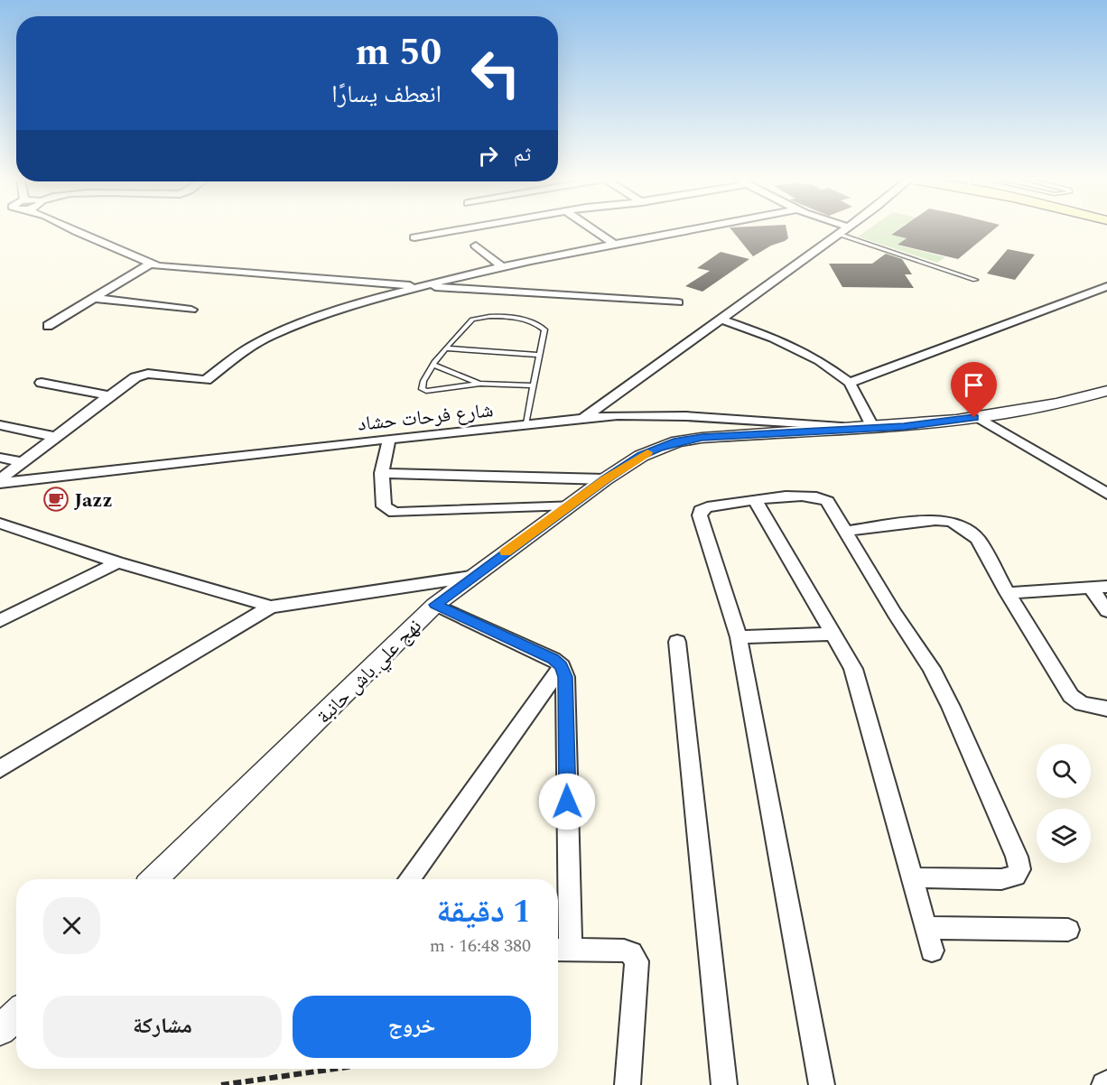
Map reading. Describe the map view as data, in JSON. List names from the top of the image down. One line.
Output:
{"streets":{"street":["شارع فرحات حشاد","نهج علي باش حانبة"]},"crossings":[["شارع فرحات حشاد","نهج علي باش حانبة"]],"places":{"cafe":["Jazz"]},"page":{"turn":["50 m","انعطف يسارًا"],"then":"ثم","heading":["1 دقيقة","380 m · 16:48"],"buttons":["خروج","مشاركة"]}}
